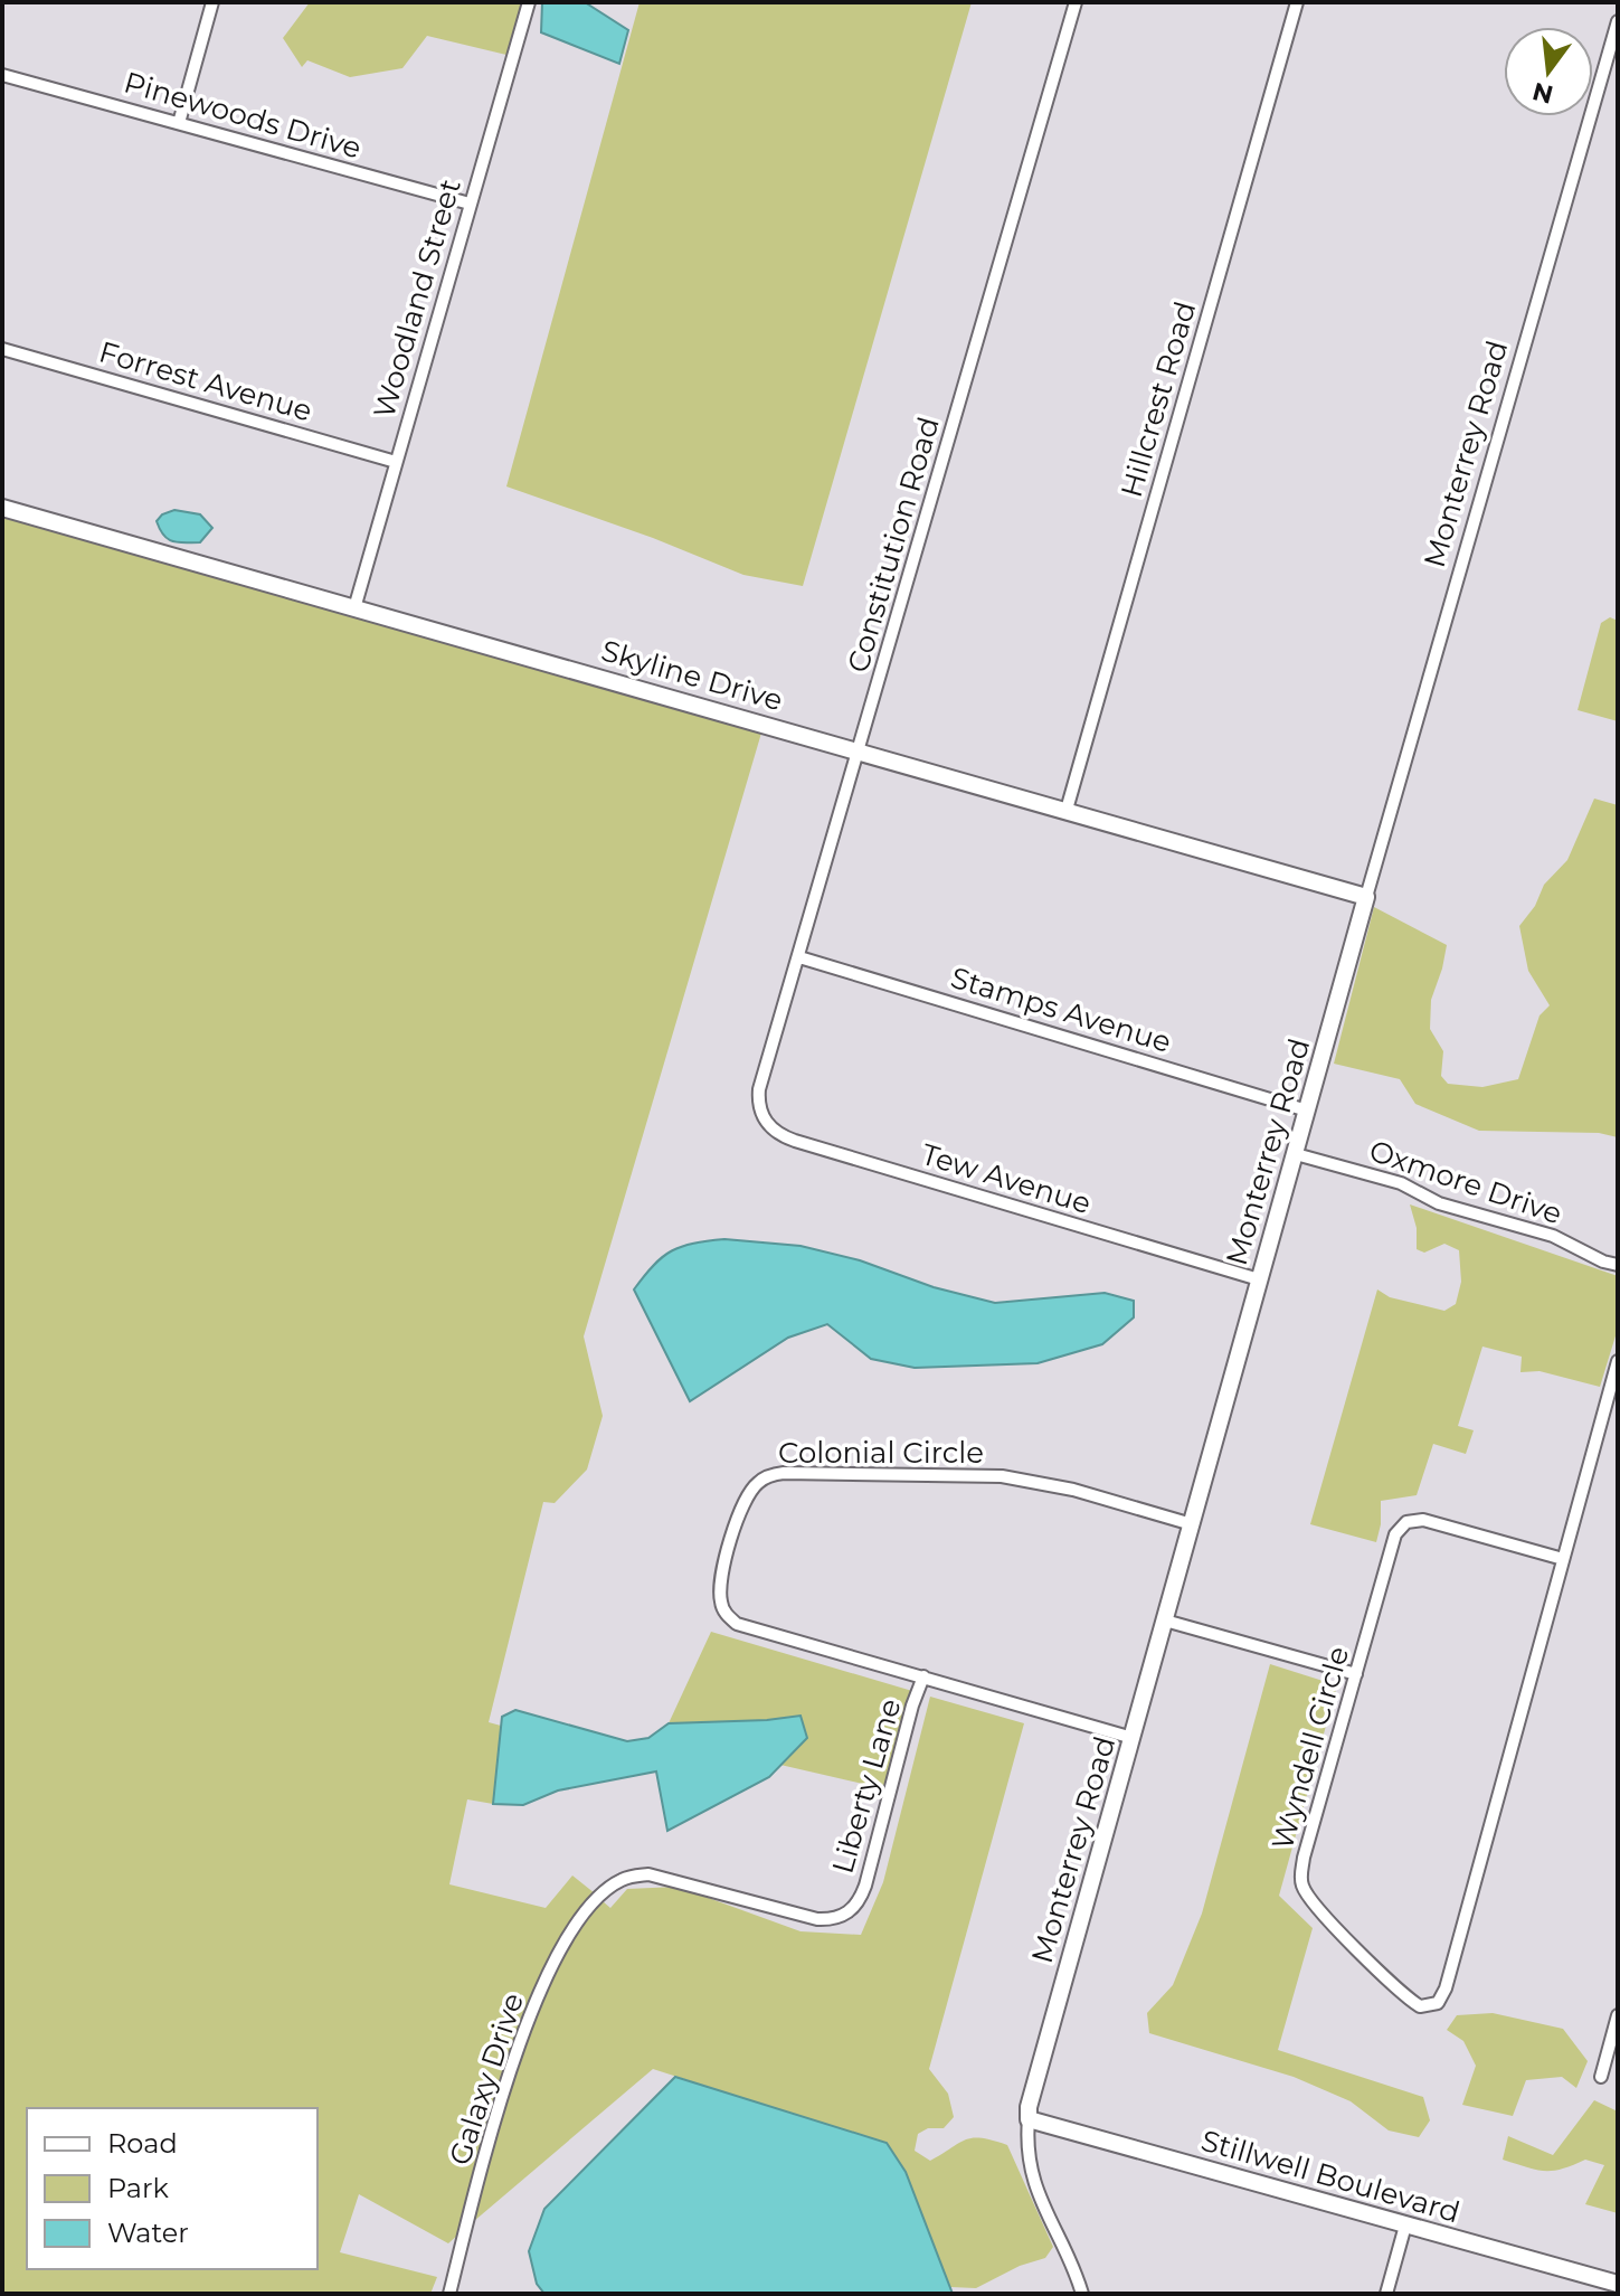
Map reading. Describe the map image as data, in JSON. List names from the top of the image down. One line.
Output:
{"streets":{"street":["Pinewoods Drive","Woodland Street","Forrest Avenue","Hillcrest Road","Monterrey Road","Constitution Road","Skyline Drive","Stamps Avenue","Tew Avenue","Oxmore Drive","Colonial Circle","Wyndell Circle","Liberty Lane","Galaxy Drive","Stillwell Boulevard"]},"crossings":[["Pinewoods Drive","Woodland Street"],["Woodland Street","Forrest Avenue"],["Woodland Street","Skyline Drive"],["Hillcrest Road","Skyline Drive"],["Monterrey Road","Skyline Drive"],["Monterrey Road","Stamps Avenue"],["Monterrey Road","Tew Avenue"],["Monterrey Road","Oxmore Drive"],["Monterrey Road","Colonial Circle"],["Monterrey Road","Stillwell Boulevard"],["Constitution Road","Skyline Drive"],["Constitution Road","Stamps Avenue"],["Constitution Road","Tew Avenue"],["Colonial Circle","Liberty Lane"],["Liberty Lane","Galaxy Drive"]],"legend":["Road","Park","Water"],"north":"bottom"}
